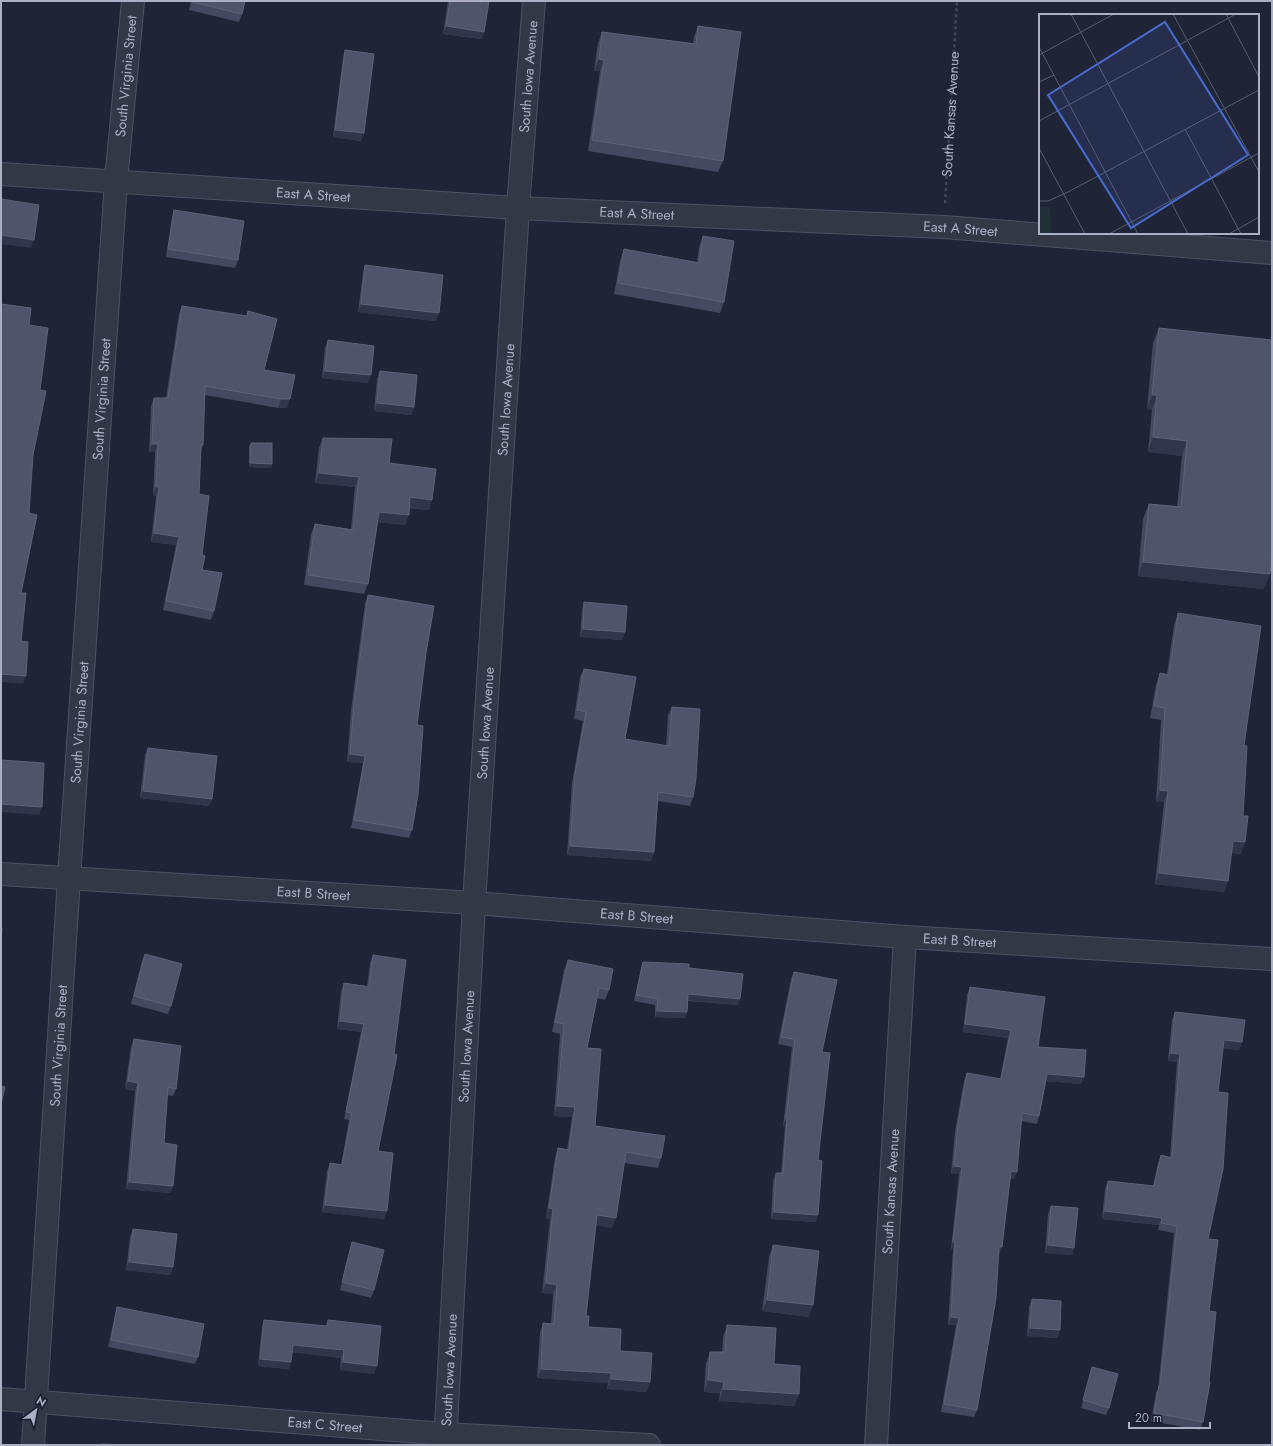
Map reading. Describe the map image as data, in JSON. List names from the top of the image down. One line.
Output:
{"streets":{"street":["South Virginia Street","South Iowa Avenue","South Kansas Avenue","East A Street","East B Street","East C Street"]},"crossings":[["South Virginia Street","East A Street"],["South Virginia Street","East B Street"],["South Virginia Street","East C Street"],["South Iowa Avenue","East A Street"],["South Iowa Avenue","East B Street"],["South Iowa Avenue","East C Street"],["South Kansas Avenue","East A Street"],["South Kansas Avenue","East B Street"]],"scale_bar":"20 m","north":"top right"}
